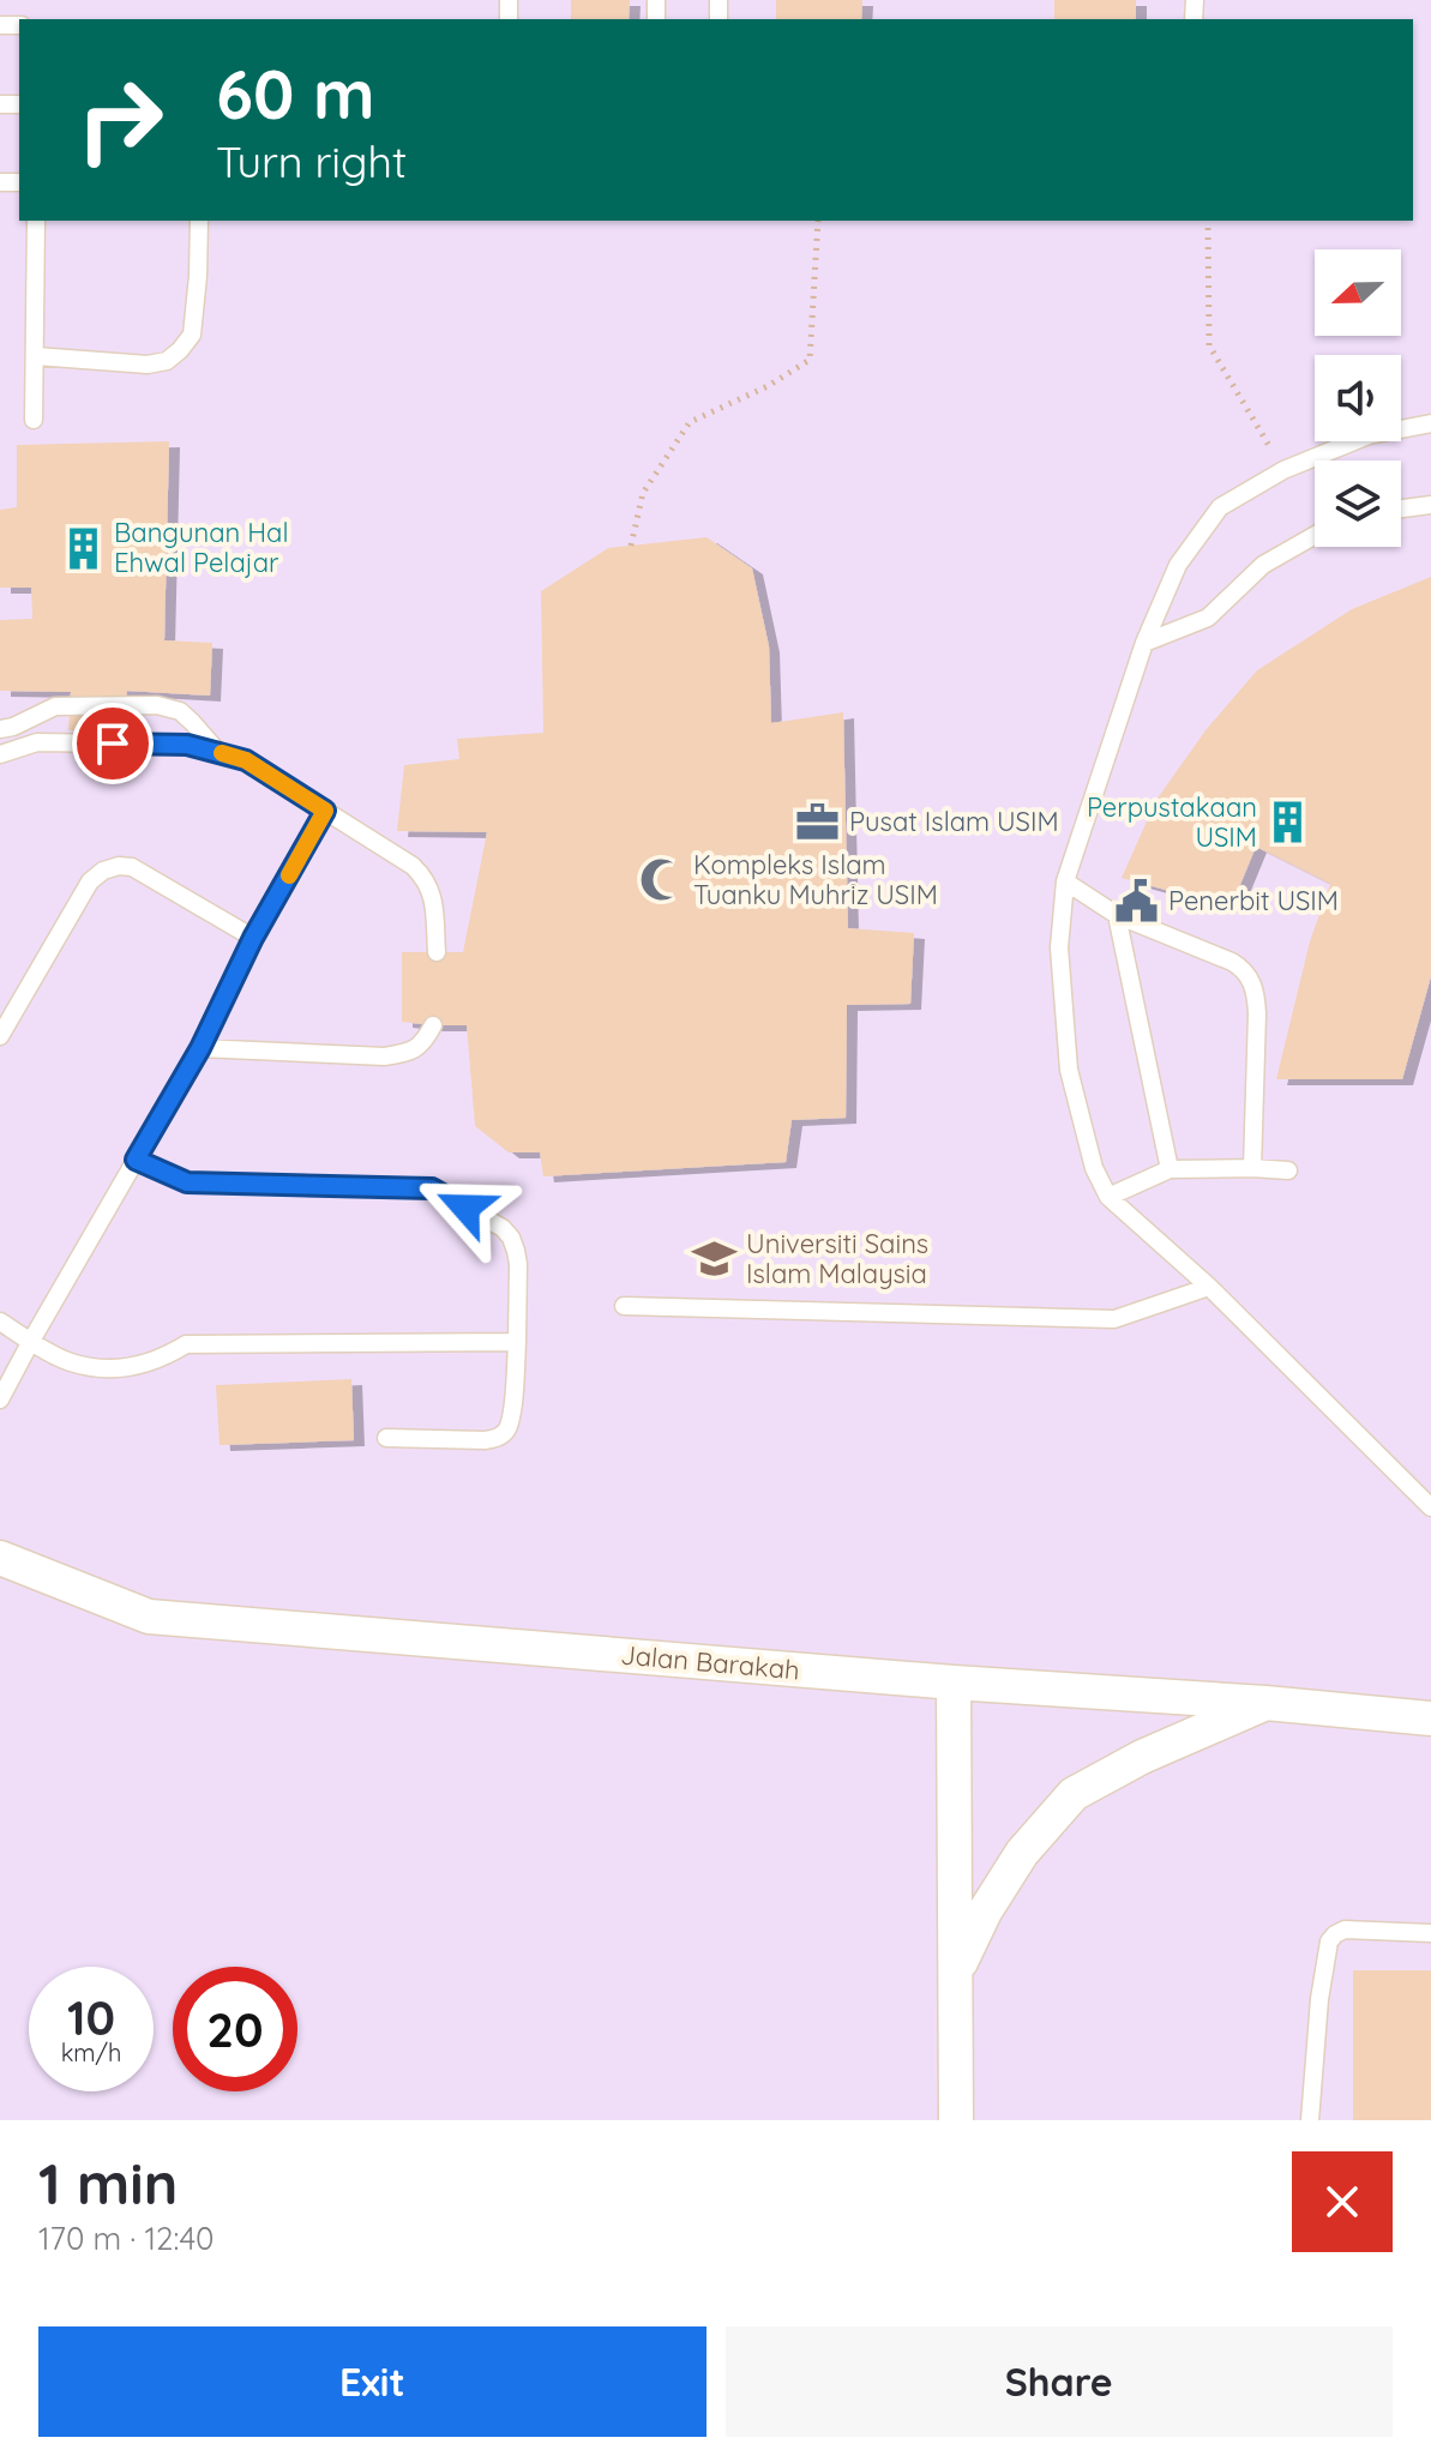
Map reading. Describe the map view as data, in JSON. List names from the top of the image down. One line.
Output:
{"streets":{"street":["Jalan Barakah"]},"places":{"building":["Bangunan Hal Ehwal Pelajar","Perpustakaan USIM"],"office":["Pusat Islam USIM"],"mosque":["Kompleks Islam Tuanku Muhriz USIM"],"public building":["Penerbit USIM"],"school or university":["Universiti Sains Islam Malaysia"]},"north":"left","page":{"turn":["60 m","Turn right"],"speed":"10 km/h","limit":"20","heading":["1 min","170 m · 12:40"],"buttons":["Exit","Share"]}}
